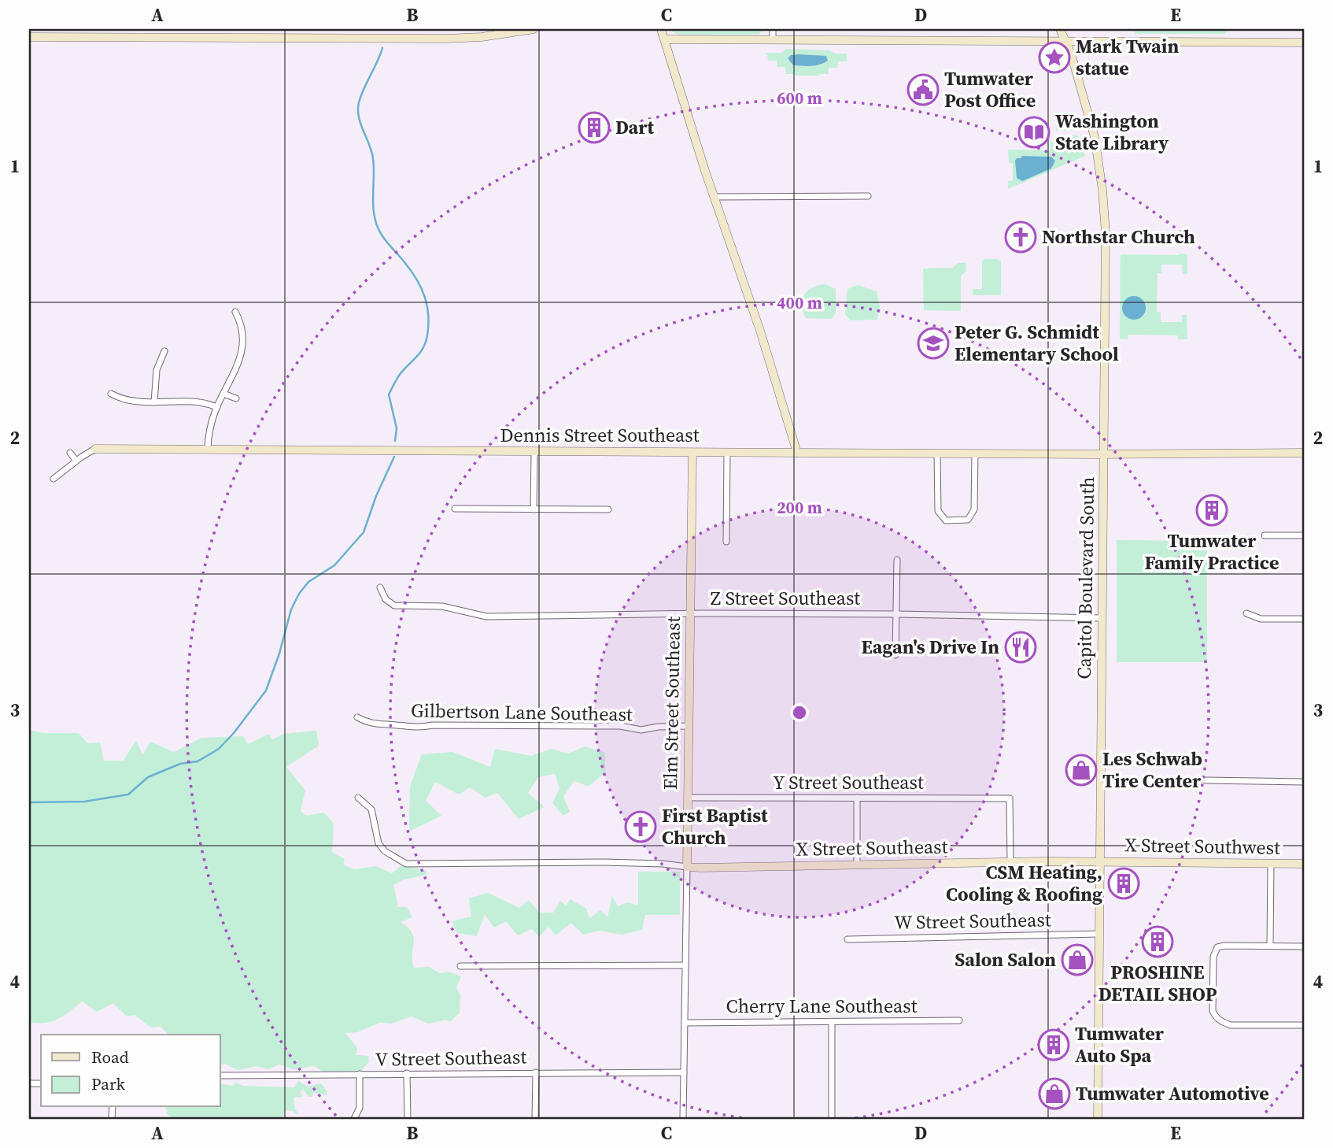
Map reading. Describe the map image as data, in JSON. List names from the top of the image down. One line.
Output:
{"streets":{"street":["Dennis Street Southeast","Capitol Boulevard South","Z Street Southeast","Elm Street Southeast","Gilbertson Lane Southeast","Y Street Southeast","X Street Southwest","X Street Southeast","W Street Southeast","Cherry Lane Southeast","V Street Southeast"]},"crossings":[["Dennis Street Southeast","Capitol Boulevard South"],["Dennis Street Southeast","Elm Street Southeast"],["Capitol Boulevard South","Z Street Southeast"],["Capitol Boulevard South","X Street Southwest"],["Capitol Boulevard South","X Street Southeast"],["Capitol Boulevard South","W Street Southeast"],["Z Street Southeast","Elm Street Southeast"],["Elm Street Southeast","Gilbertson Lane Southeast"],["Elm Street Southeast","Y Street Southeast"],["Elm Street Southeast","X Street Southeast"],["Elm Street Southeast","Cherry Lane Southeast"],["Elm Street Southeast","V Street Southeast"],["Y Street Southeast","X Street Southeast"],["X Street Southwest","X Street Southeast"]],"places":{"place":["Mark Twain statue"],"public building":["Tumwater Post Office"],"building":["Dart","Tumwater Family Practice","CSM Heating, Cooling & Roofing","PROSHINE DETAIL SHOP","Tumwater Auto Spa"],"library":["Washington State Library"],"church":["Northstar Church","First Baptist Church"],"school or university":["Peter G. Schmidt Elementary School"],"restaurant":["Eagan's Drive In"],"shop":["Les Schwab Tire Center","Salon Salon","Tumwater Automotive"]},"legend":["Road","Park"],"grid":{"columns":["A","B","C","D","E"],"rows":["1","2","3","4"]},"rings":["600 m","400 m","200 m"]}
